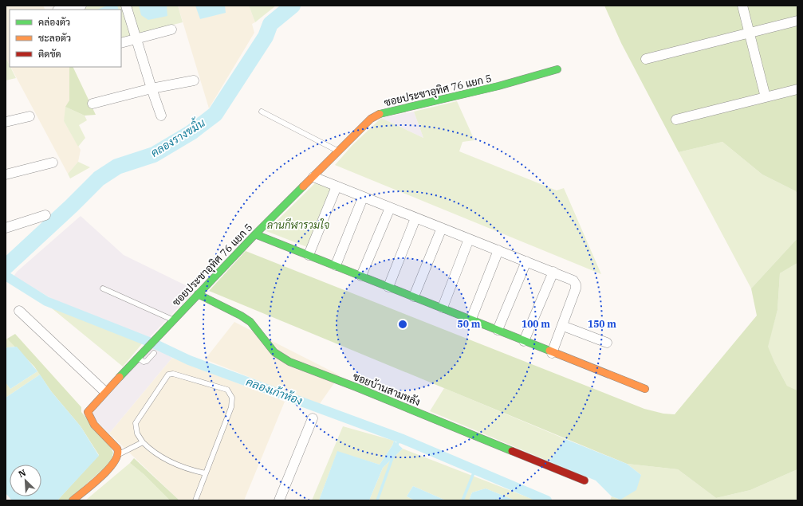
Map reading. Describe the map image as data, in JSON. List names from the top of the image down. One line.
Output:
{"streets":{"street":["ซอยประชาอุทิศ 76 แยก 5","ซอยบ้านสามหลัง"]},"crossings":[["ซอยประชาอุทิศ 76 แยก 5","ซอยบ้านสามหลัง"]],"water":["คลองรางขมิ้น","คลองเก้าห้อง"],"parks":["ลานกีฬารวมใจ"],"legend":["คล่องตัว","ชะลอตัว","ติดขัด"],"north":"top left","rings":["50 m","100 m","150 m"]}
